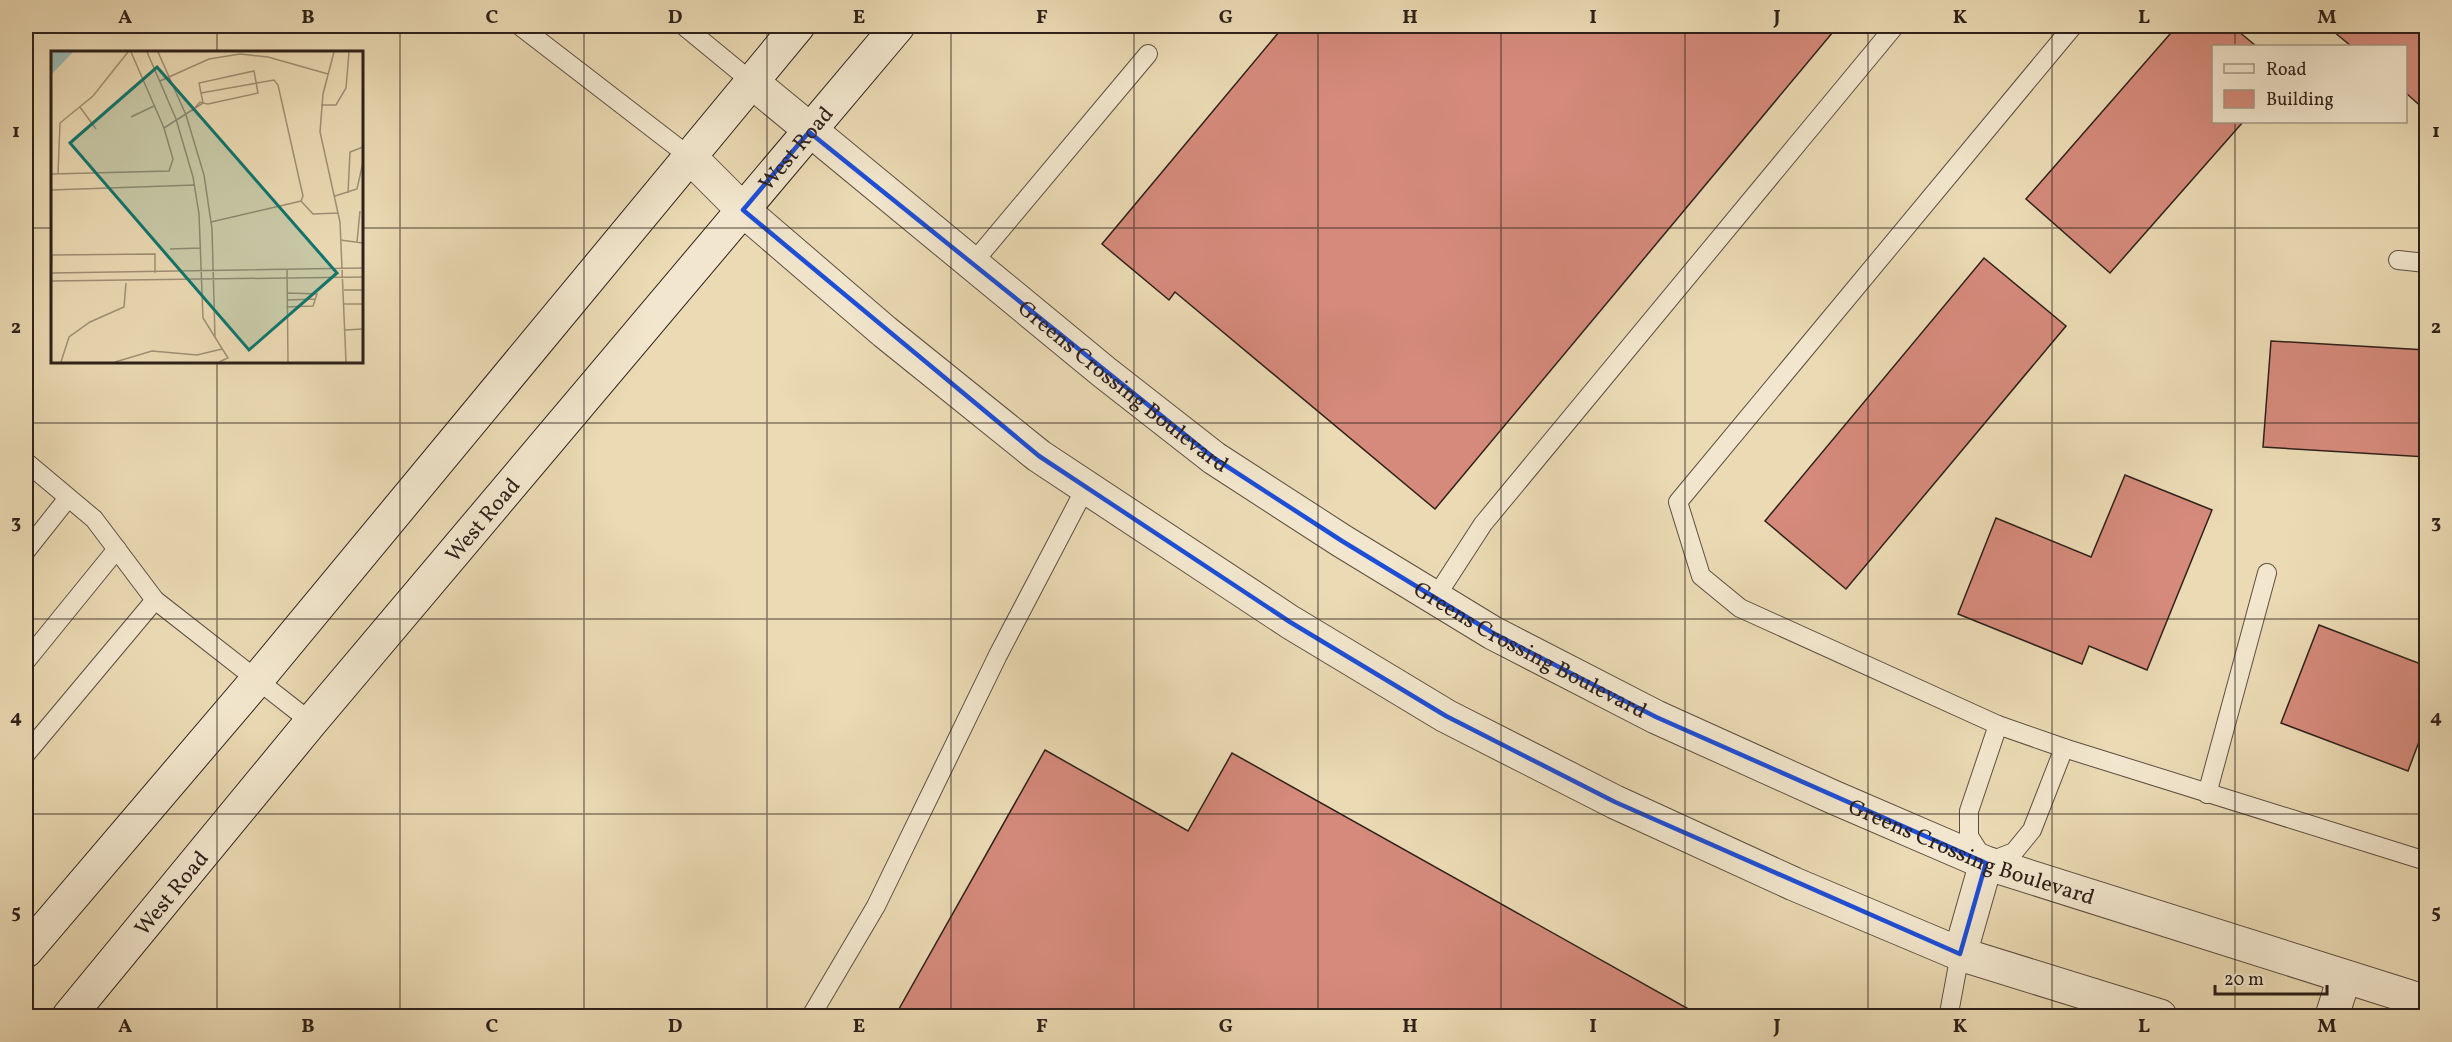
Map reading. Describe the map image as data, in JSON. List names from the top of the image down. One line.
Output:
{"streets":{"street":["West Road","Greens Crossing Boulevard"]},"crossings":[["West Road","Greens Crossing Boulevard"]],"legend":["Road","Building"],"scale_bar":"20 m","grid":{"columns":["A","B","C","D","E","F","G","H","I","J","K","L","M"],"rows":["1","2","3","4","5"]}}
